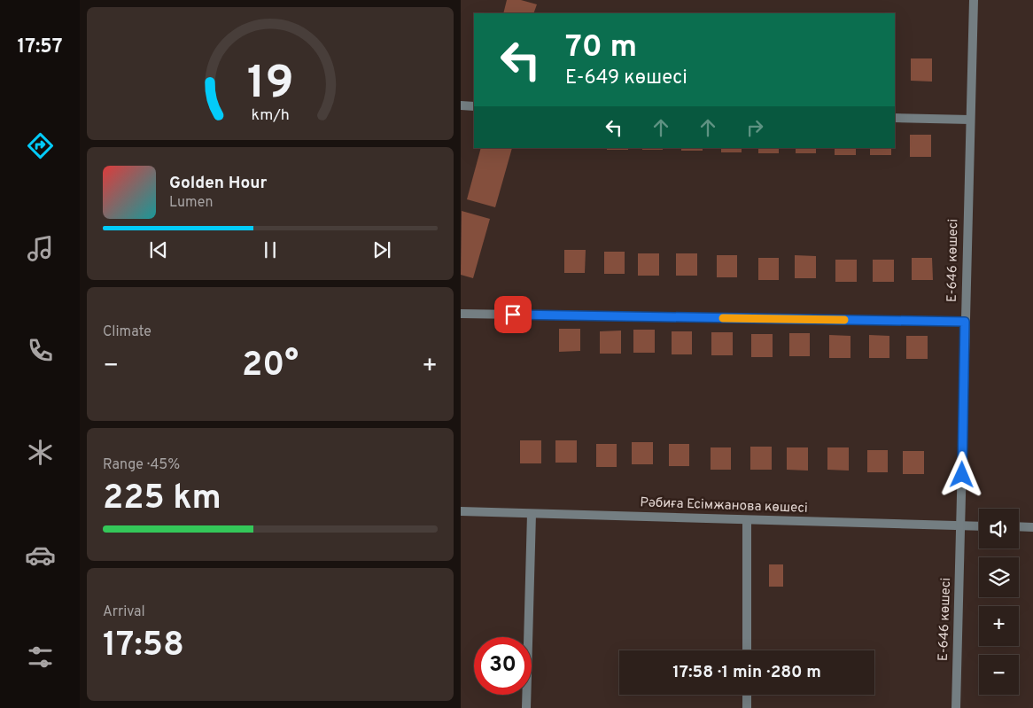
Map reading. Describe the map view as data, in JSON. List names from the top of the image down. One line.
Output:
{"streets":{"street":["Е-646 көшесі","Рәбиға Есімжанова көшесі"]},"crossings":[["Е-646 көшесі","Рәбиға Есімжанова көшесі"]],"page":{"tabs":"17:57","turn":["70 m","Е-649 көшесі"],"song":["Golden Hour","Lumen"],"tile":["Climate",["Range · 45%","225 km"],["Arrival","17:58"]],"heat":["−","20°","+"],"map_buttons":["+","−"],"limit":"30","trip":"17:58 · 1 min · 280 m","gauge":["19","km/h"]}}
